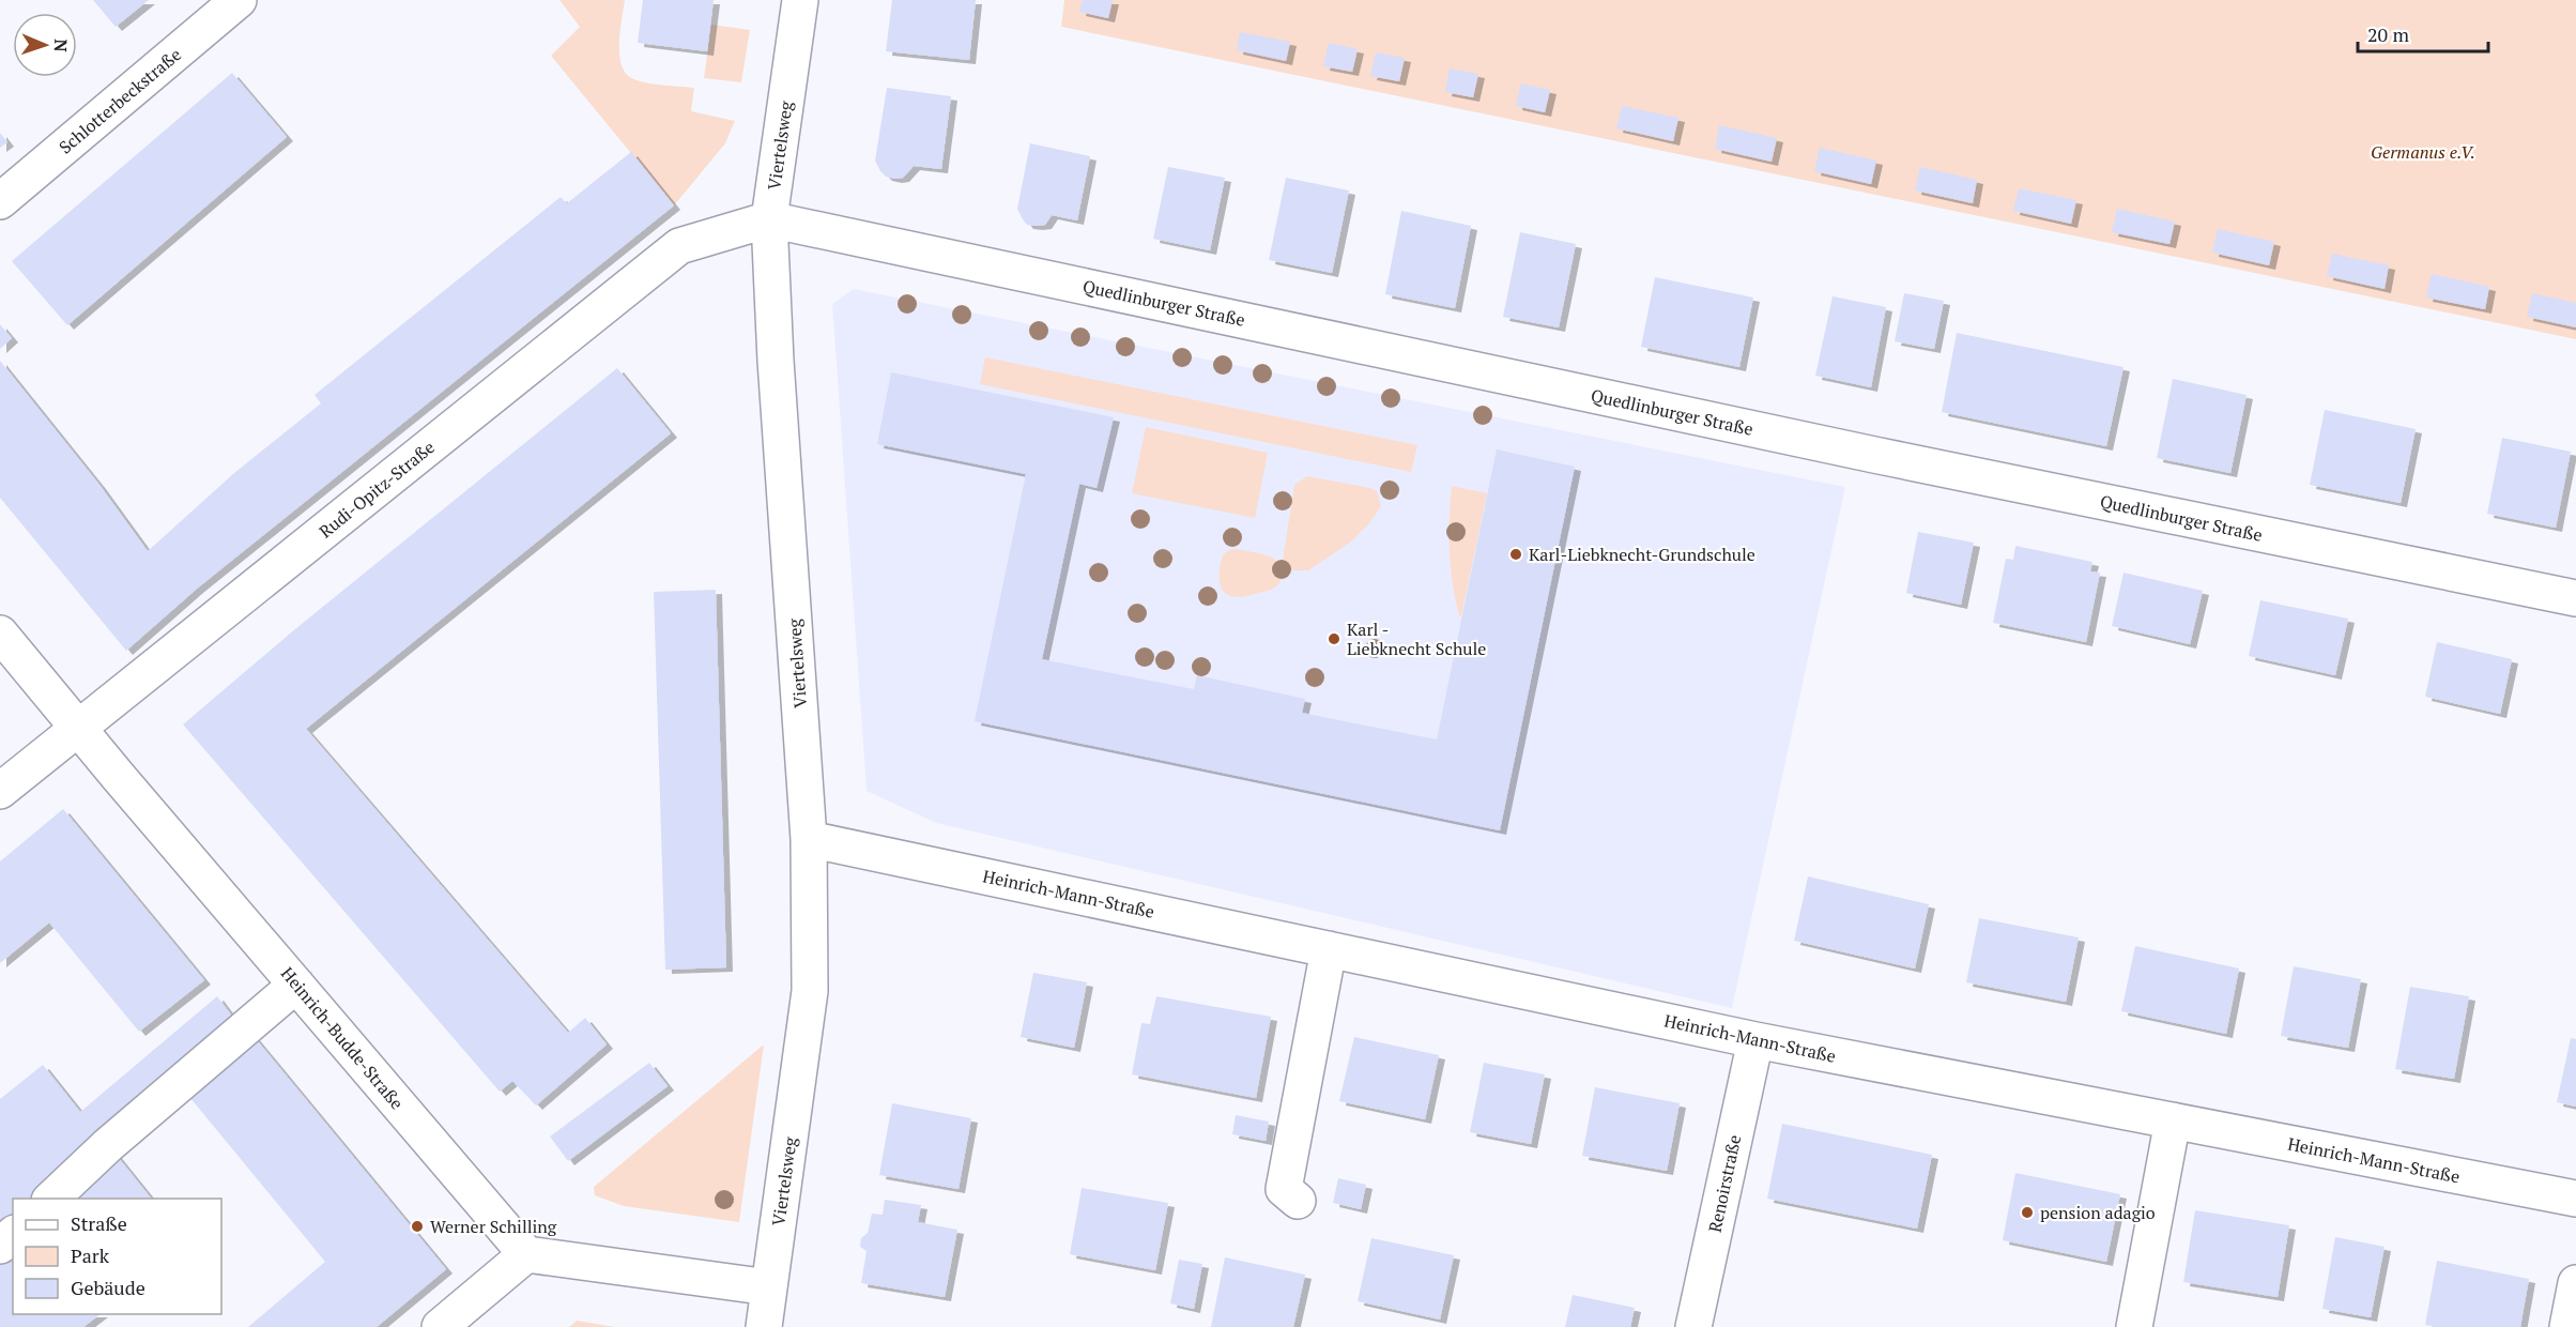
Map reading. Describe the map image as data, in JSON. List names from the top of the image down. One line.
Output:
{"streets":{"street":["Schlotterbeckstraße","Viertelsweg","Quedlinburger Straße","Rudi-Opitz-Straße","Heinrich-Mann-Straße","Heinrich-Budde-Straße","Renoirstraße"]},"crossings":[["Viertelsweg","Quedlinburger Straße"],["Viertelsweg","Rudi-Opitz-Straße"],["Viertelsweg","Heinrich-Mann-Straße"],["Quedlinburger Straße","Rudi-Opitz-Straße"],["Rudi-Opitz-Straße","Heinrich-Budde-Straße"],["Heinrich-Mann-Straße","Renoirstraße"]],"parks":["Germanus e.V."],"places":["Karl-Liebknecht-Grundschule","Karl - Liebknecht Schule","pension adagio","Werner Schilling"],"legend":["Straße","Park","Gebäude"],"scale_bar":"20 m","north":"right"}
